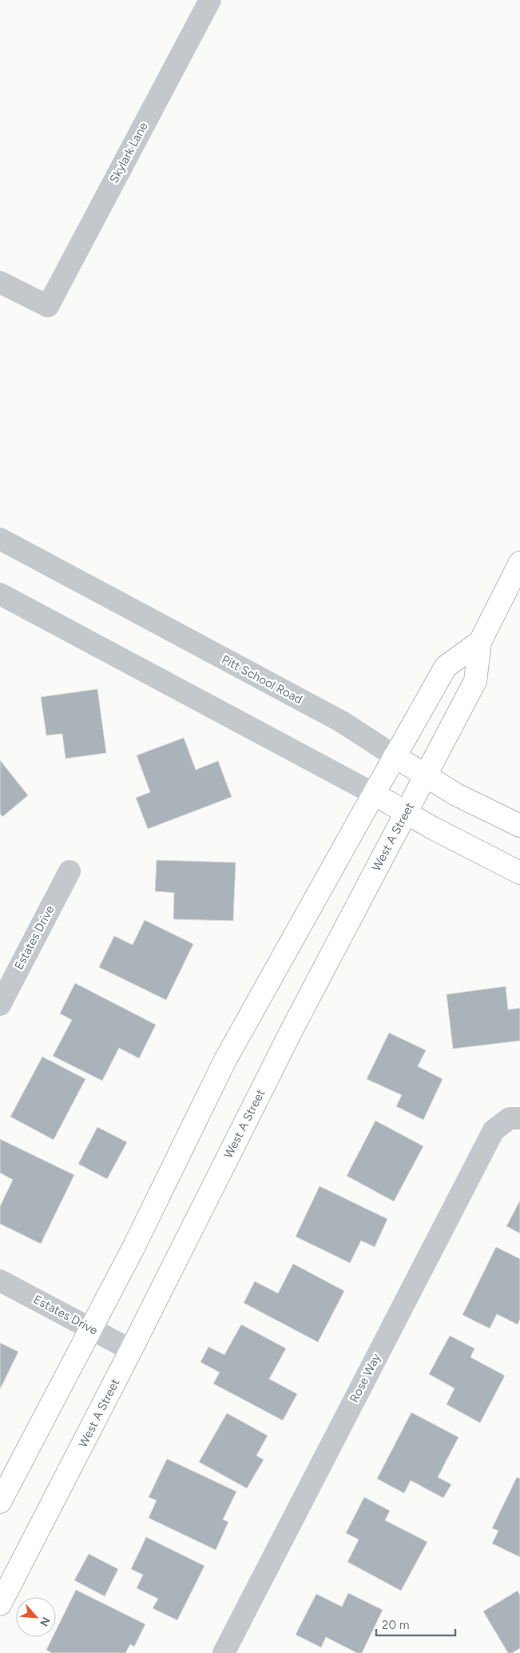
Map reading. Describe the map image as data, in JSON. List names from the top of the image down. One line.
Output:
{"streets":{"main road":["Pitt School Road","West A Street"],"street":["Skylark Lane","Estates Drive","Rose Way"]},"crossings":[["Pitt School Road","West A Street"],["West A Street","Estates Drive"]],"scale_bar":"20 m","north":"bottom right"}
